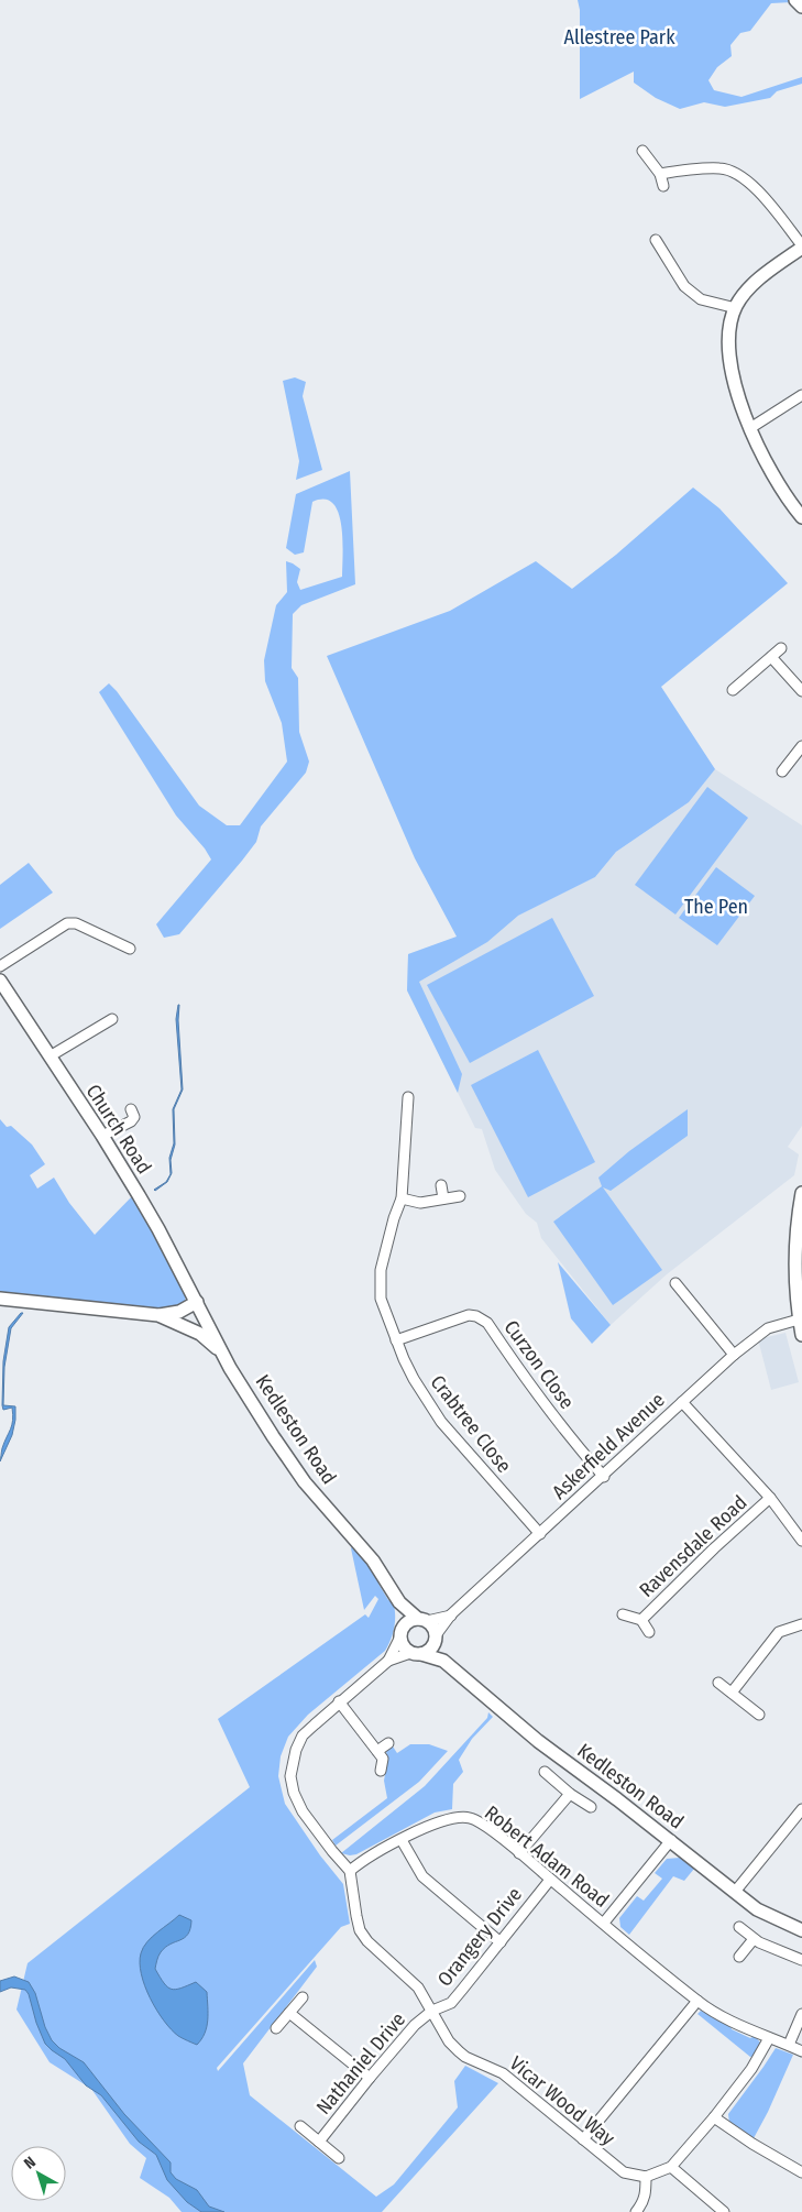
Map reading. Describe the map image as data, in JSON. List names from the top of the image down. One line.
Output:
{"streets":{"street":["Church Road","Curzon Close","Crabtree Close","Kedleston Road","Askerfield Avenue","Ravensdale Road","Robert Adam Road","Orangery Drive","Nathaniel Drive","Vicar Wood Way"]},"crossings":[["Church Road","Kedleston Road"],["Curzon Close","Crabtree Close"],["Curzon Close","Askerfield Avenue"],["Crabtree Close","Askerfield Avenue"],["Kedleston Road","Askerfield Avenue"],["Kedleston Road","Robert Adam Road"],["Robert Adam Road","Orangery Drive"],["Robert Adam Road","Vicar Wood Way"],["Orangery Drive","Nathaniel Drive"],["Orangery Drive","Vicar Wood Way"],["Nathaniel Drive","Vicar Wood Way"]],"parks":["Allestree Park","The Pen"],"north":"top left"}
